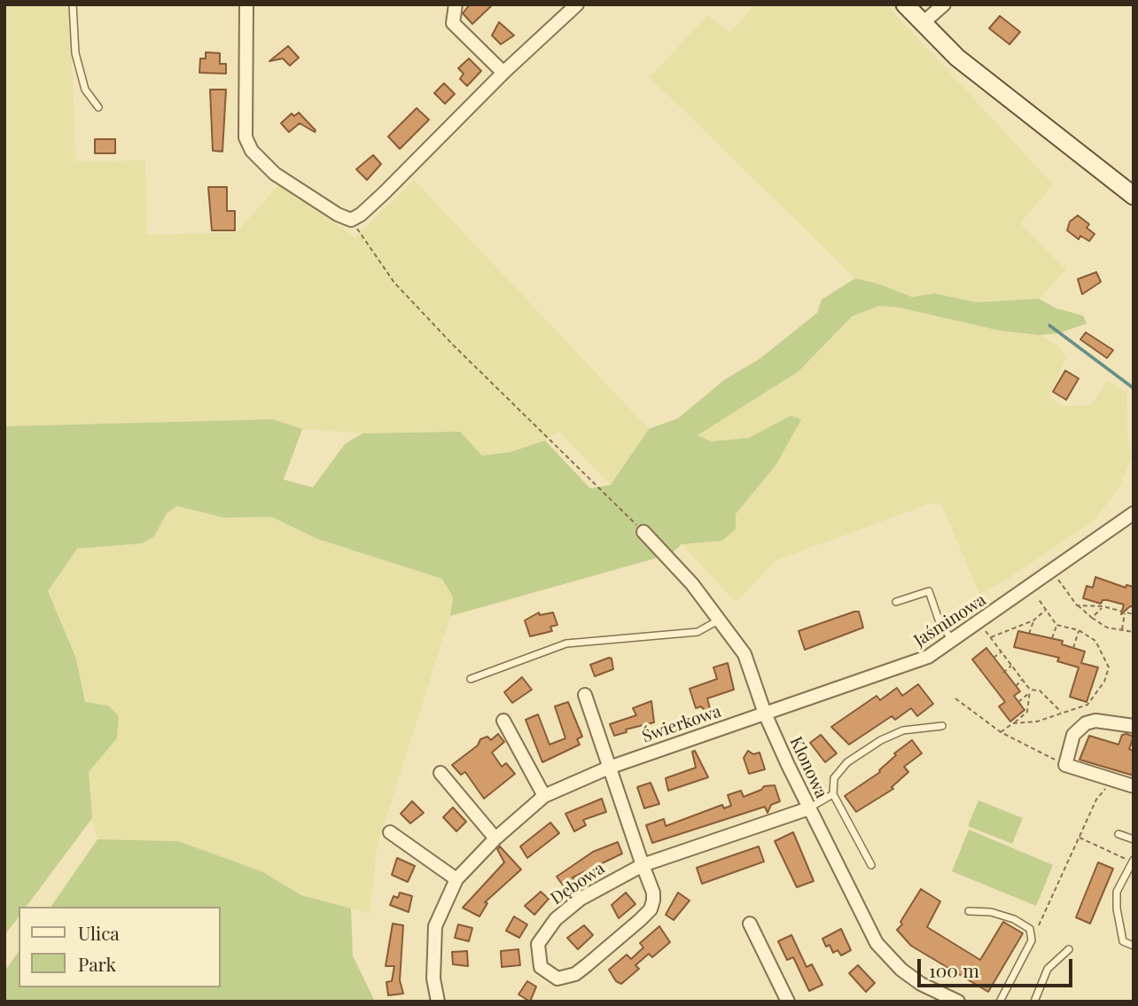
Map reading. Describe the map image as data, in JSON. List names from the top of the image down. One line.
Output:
{"streets":{"street":["Jaśminowa","Świerkowa","Klonowa","Dębowa"]},"crossings":[["Jaśminowa","Świerkowa"],["Jaśminowa","Klonowa"],["Świerkowa","Klonowa"],["Klonowa","Dębowa"]],"legend":["Ulica","Park"],"scale_bar":"100 m"}
